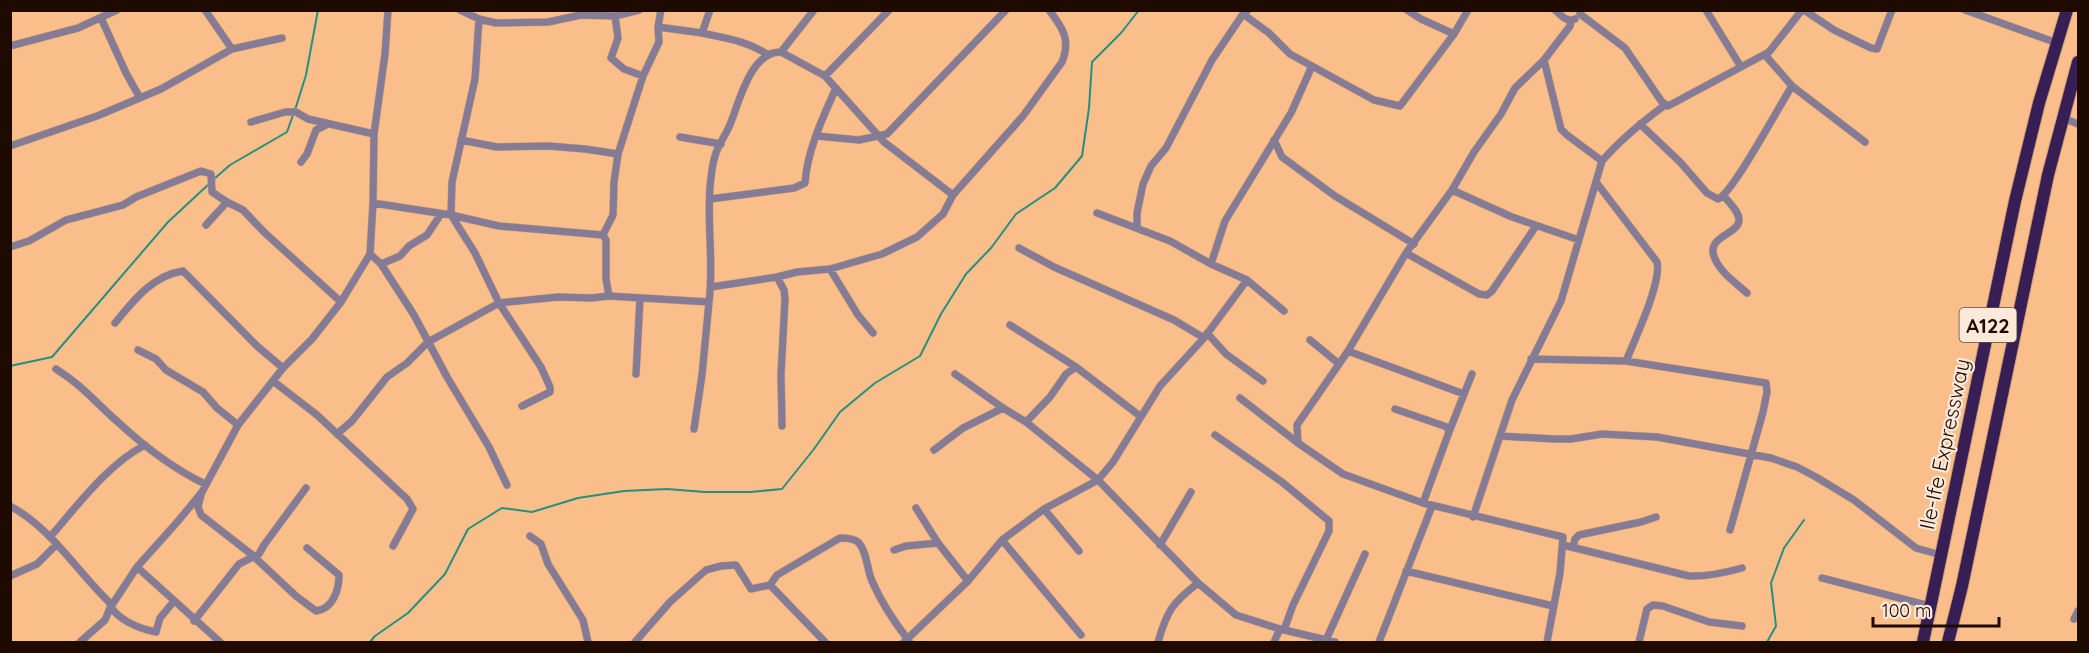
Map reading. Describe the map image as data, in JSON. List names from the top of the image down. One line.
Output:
{"streets":{"highway":["A122","Ile-Ife Expressway"]},"scale_bar":"100 m"}
